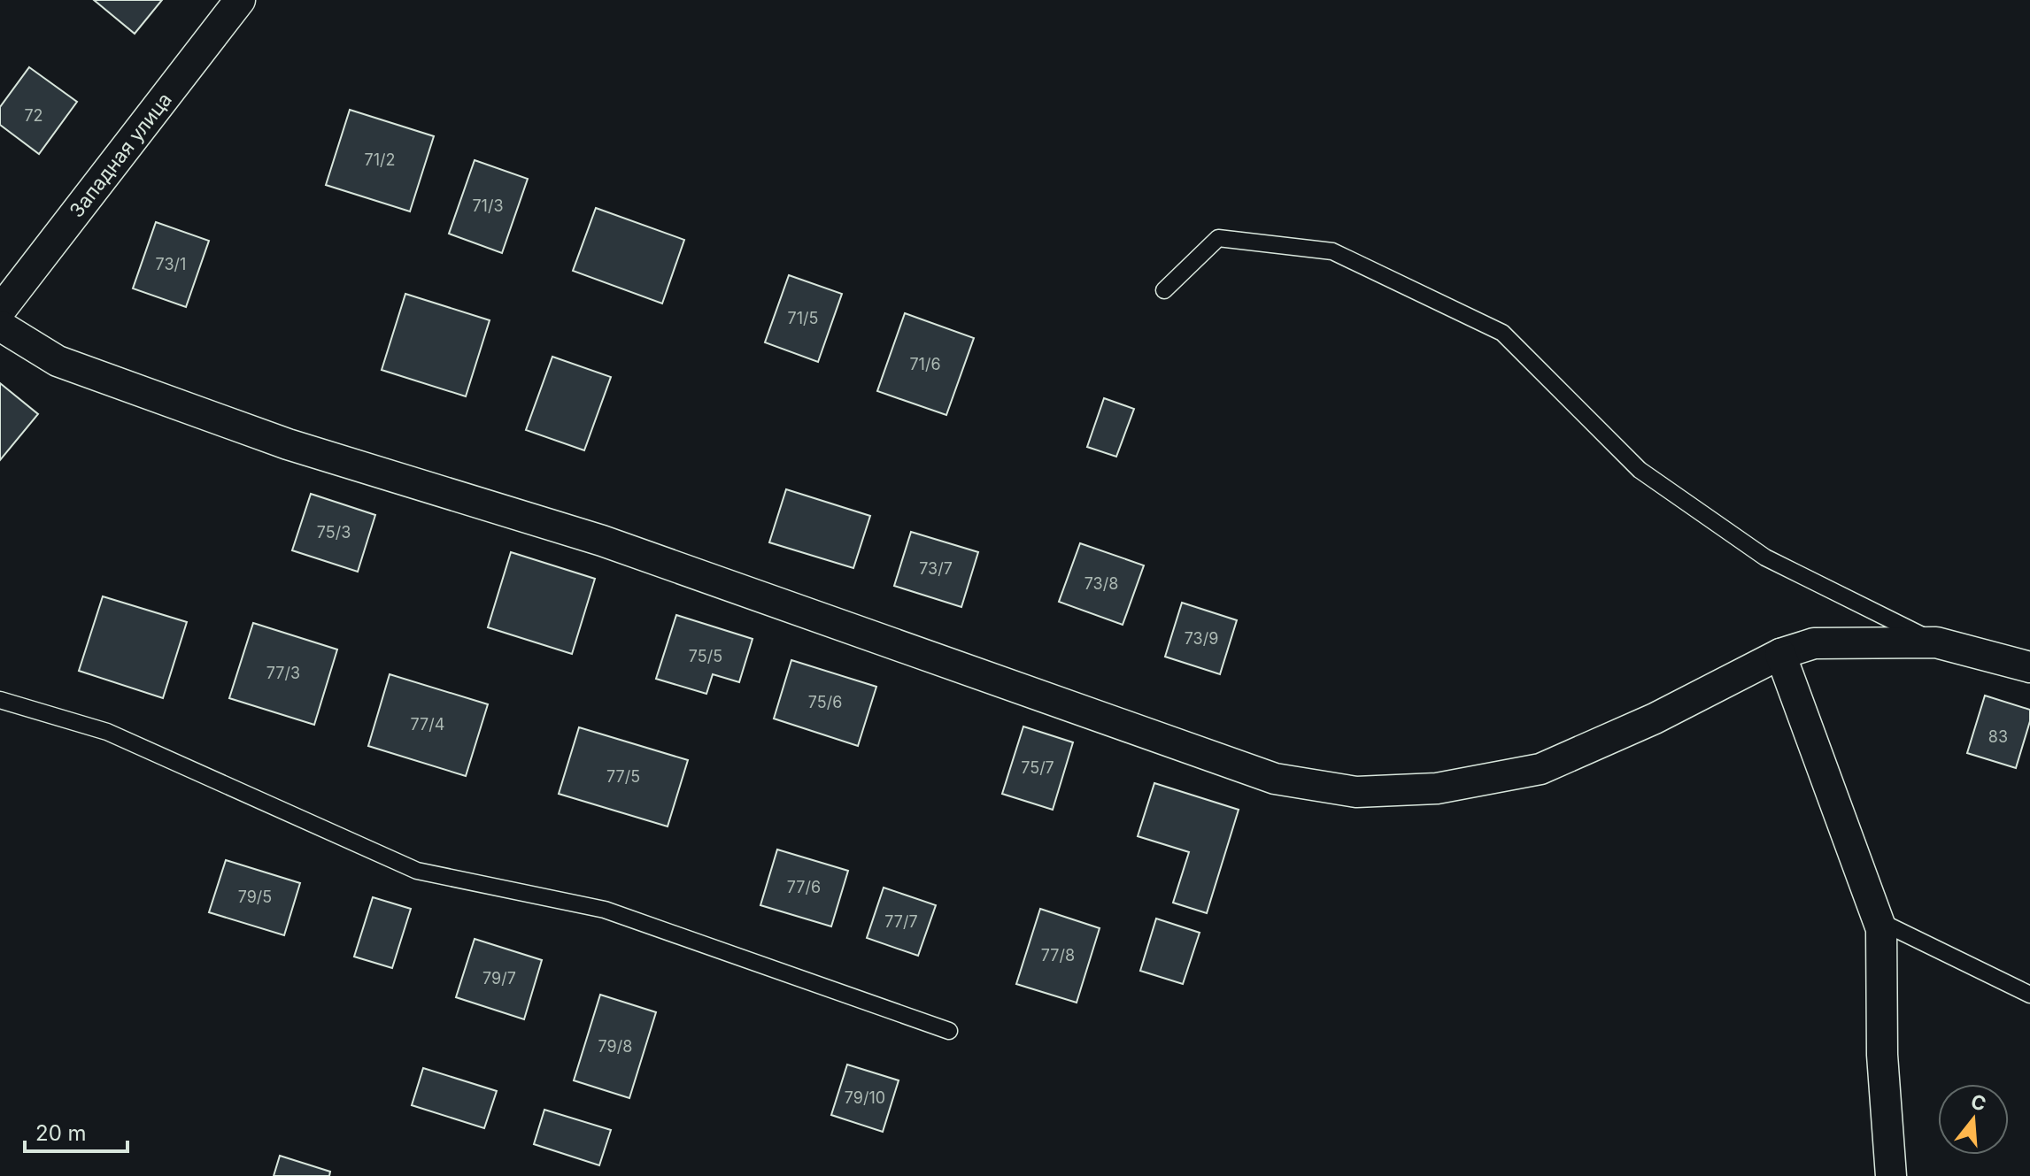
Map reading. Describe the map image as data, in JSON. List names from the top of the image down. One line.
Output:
{"streets":{"street":["Западная улица"]},"house_numbers":["72","71/2","71/3","73/1","71/5","71/6","75/3","73/7","73/8","73/9","75/5","77/3","75/6","77/4","83","75/7","77/5","77/6","79/5","77/7","77/8","79/7","79/8","79/10"],"scale_bar":"20 m","north":"top"}
